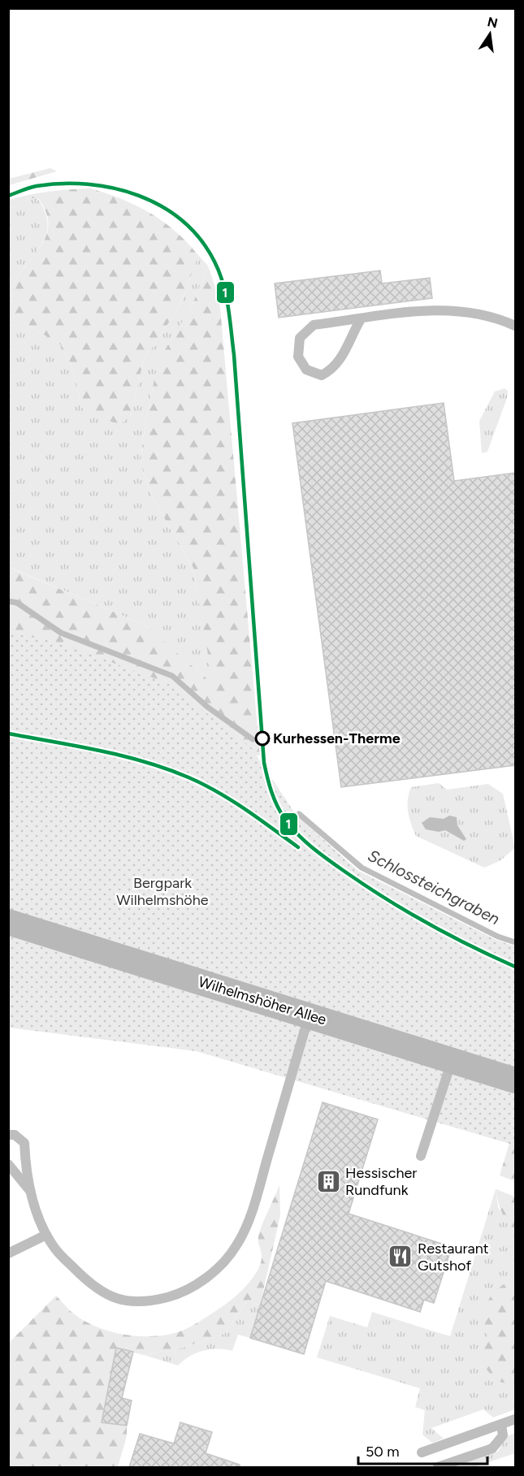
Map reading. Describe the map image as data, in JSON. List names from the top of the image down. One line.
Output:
{"streets":{"main road":["Wilhelmshöher Allee"]},"water":["Schlossteichgraben"],"parks":["Bergpark Wilhelmshöhe"],"places":{"other":["Kurhessen-Therme"],"building":["Hessischer Rundfunk"],"restaurant":["Restaurant Gutshof"]},"lines":["transit line 1"],"scale_bar":"50 m","north":"top"}
